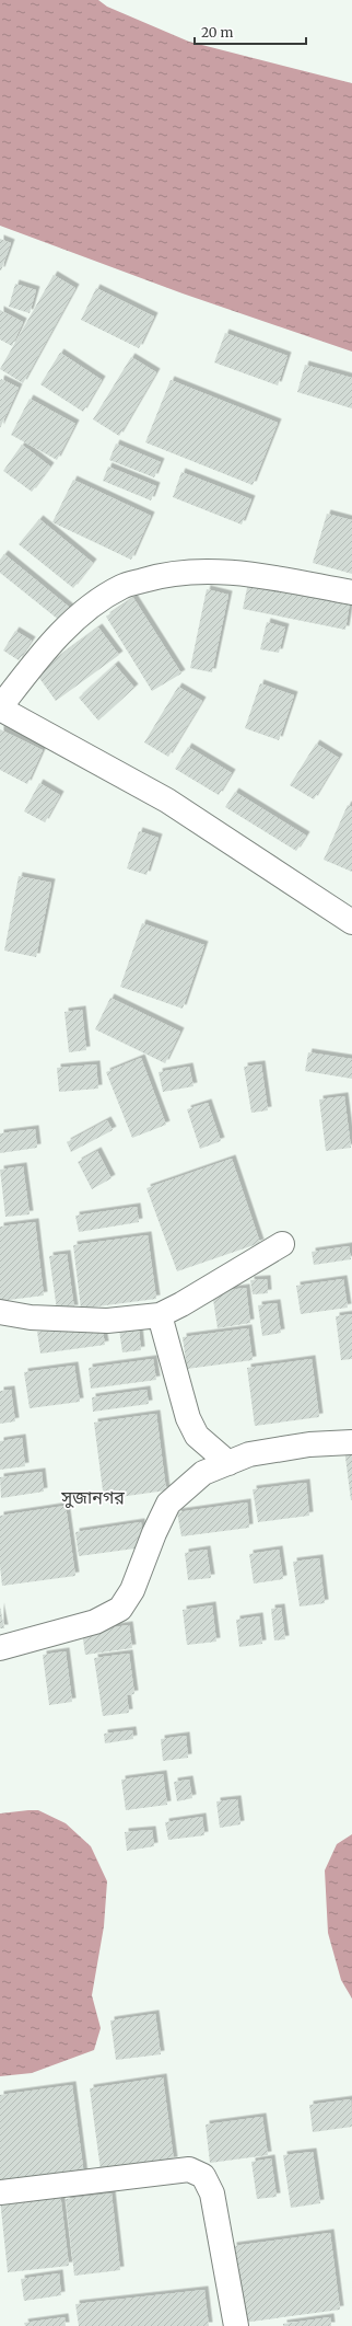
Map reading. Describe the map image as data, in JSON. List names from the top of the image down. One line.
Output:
{"districts":["সুজানগর"],"scale_bar":"20 m"}
